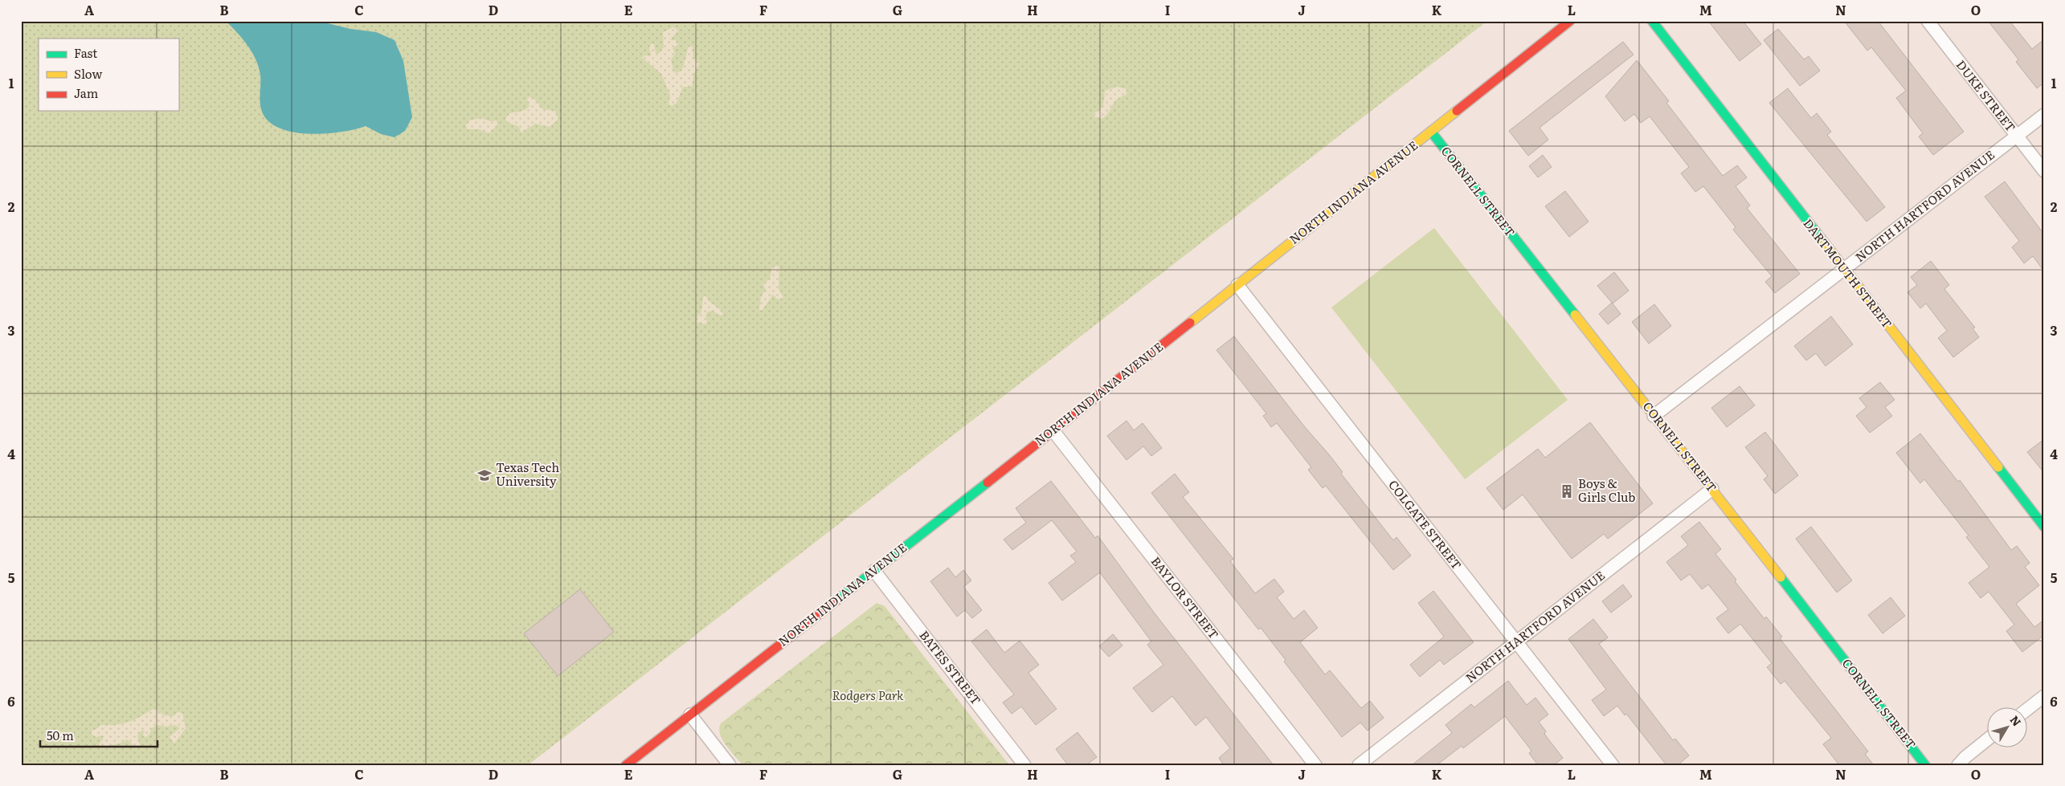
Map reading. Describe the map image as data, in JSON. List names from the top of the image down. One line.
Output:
{"streets":{"street":["DUKE STREET","CORNELL STREET","NORTH INDIANA AVENUE","NORTH HARTFORD AVENUE","DARTMOUTH STREET","COLGATE STREET","BAYLOR STREET","BATES STREET"]},"crossings":[["DUKE STREET","NORTH HARTFORD AVENUE"],["CORNELL STREET","NORTH INDIANA AVENUE"],["CORNELL STREET","NORTH HARTFORD AVENUE"],["NORTH INDIANA AVENUE","COLGATE STREET"],["NORTH INDIANA AVENUE","BAYLOR STREET"],["NORTH INDIANA AVENUE","BATES STREET"],["NORTH HARTFORD AVENUE","DARTMOUTH STREET"],["NORTH HARTFORD AVENUE","COLGATE STREET"]],"parks":["Rodgers Park"],"places":{"school or university":["Texas Tech University"],"building":["Boys & Girls Club"]},"legend":["Fast","Slow","Jam"],"scale_bar":"50 m","north":"top right","grid":{"columns":["A","B","C","D","E","F","G","H","I","J","K","L","M","N","O"],"rows":["1","2","3","4","5","6"]}}
